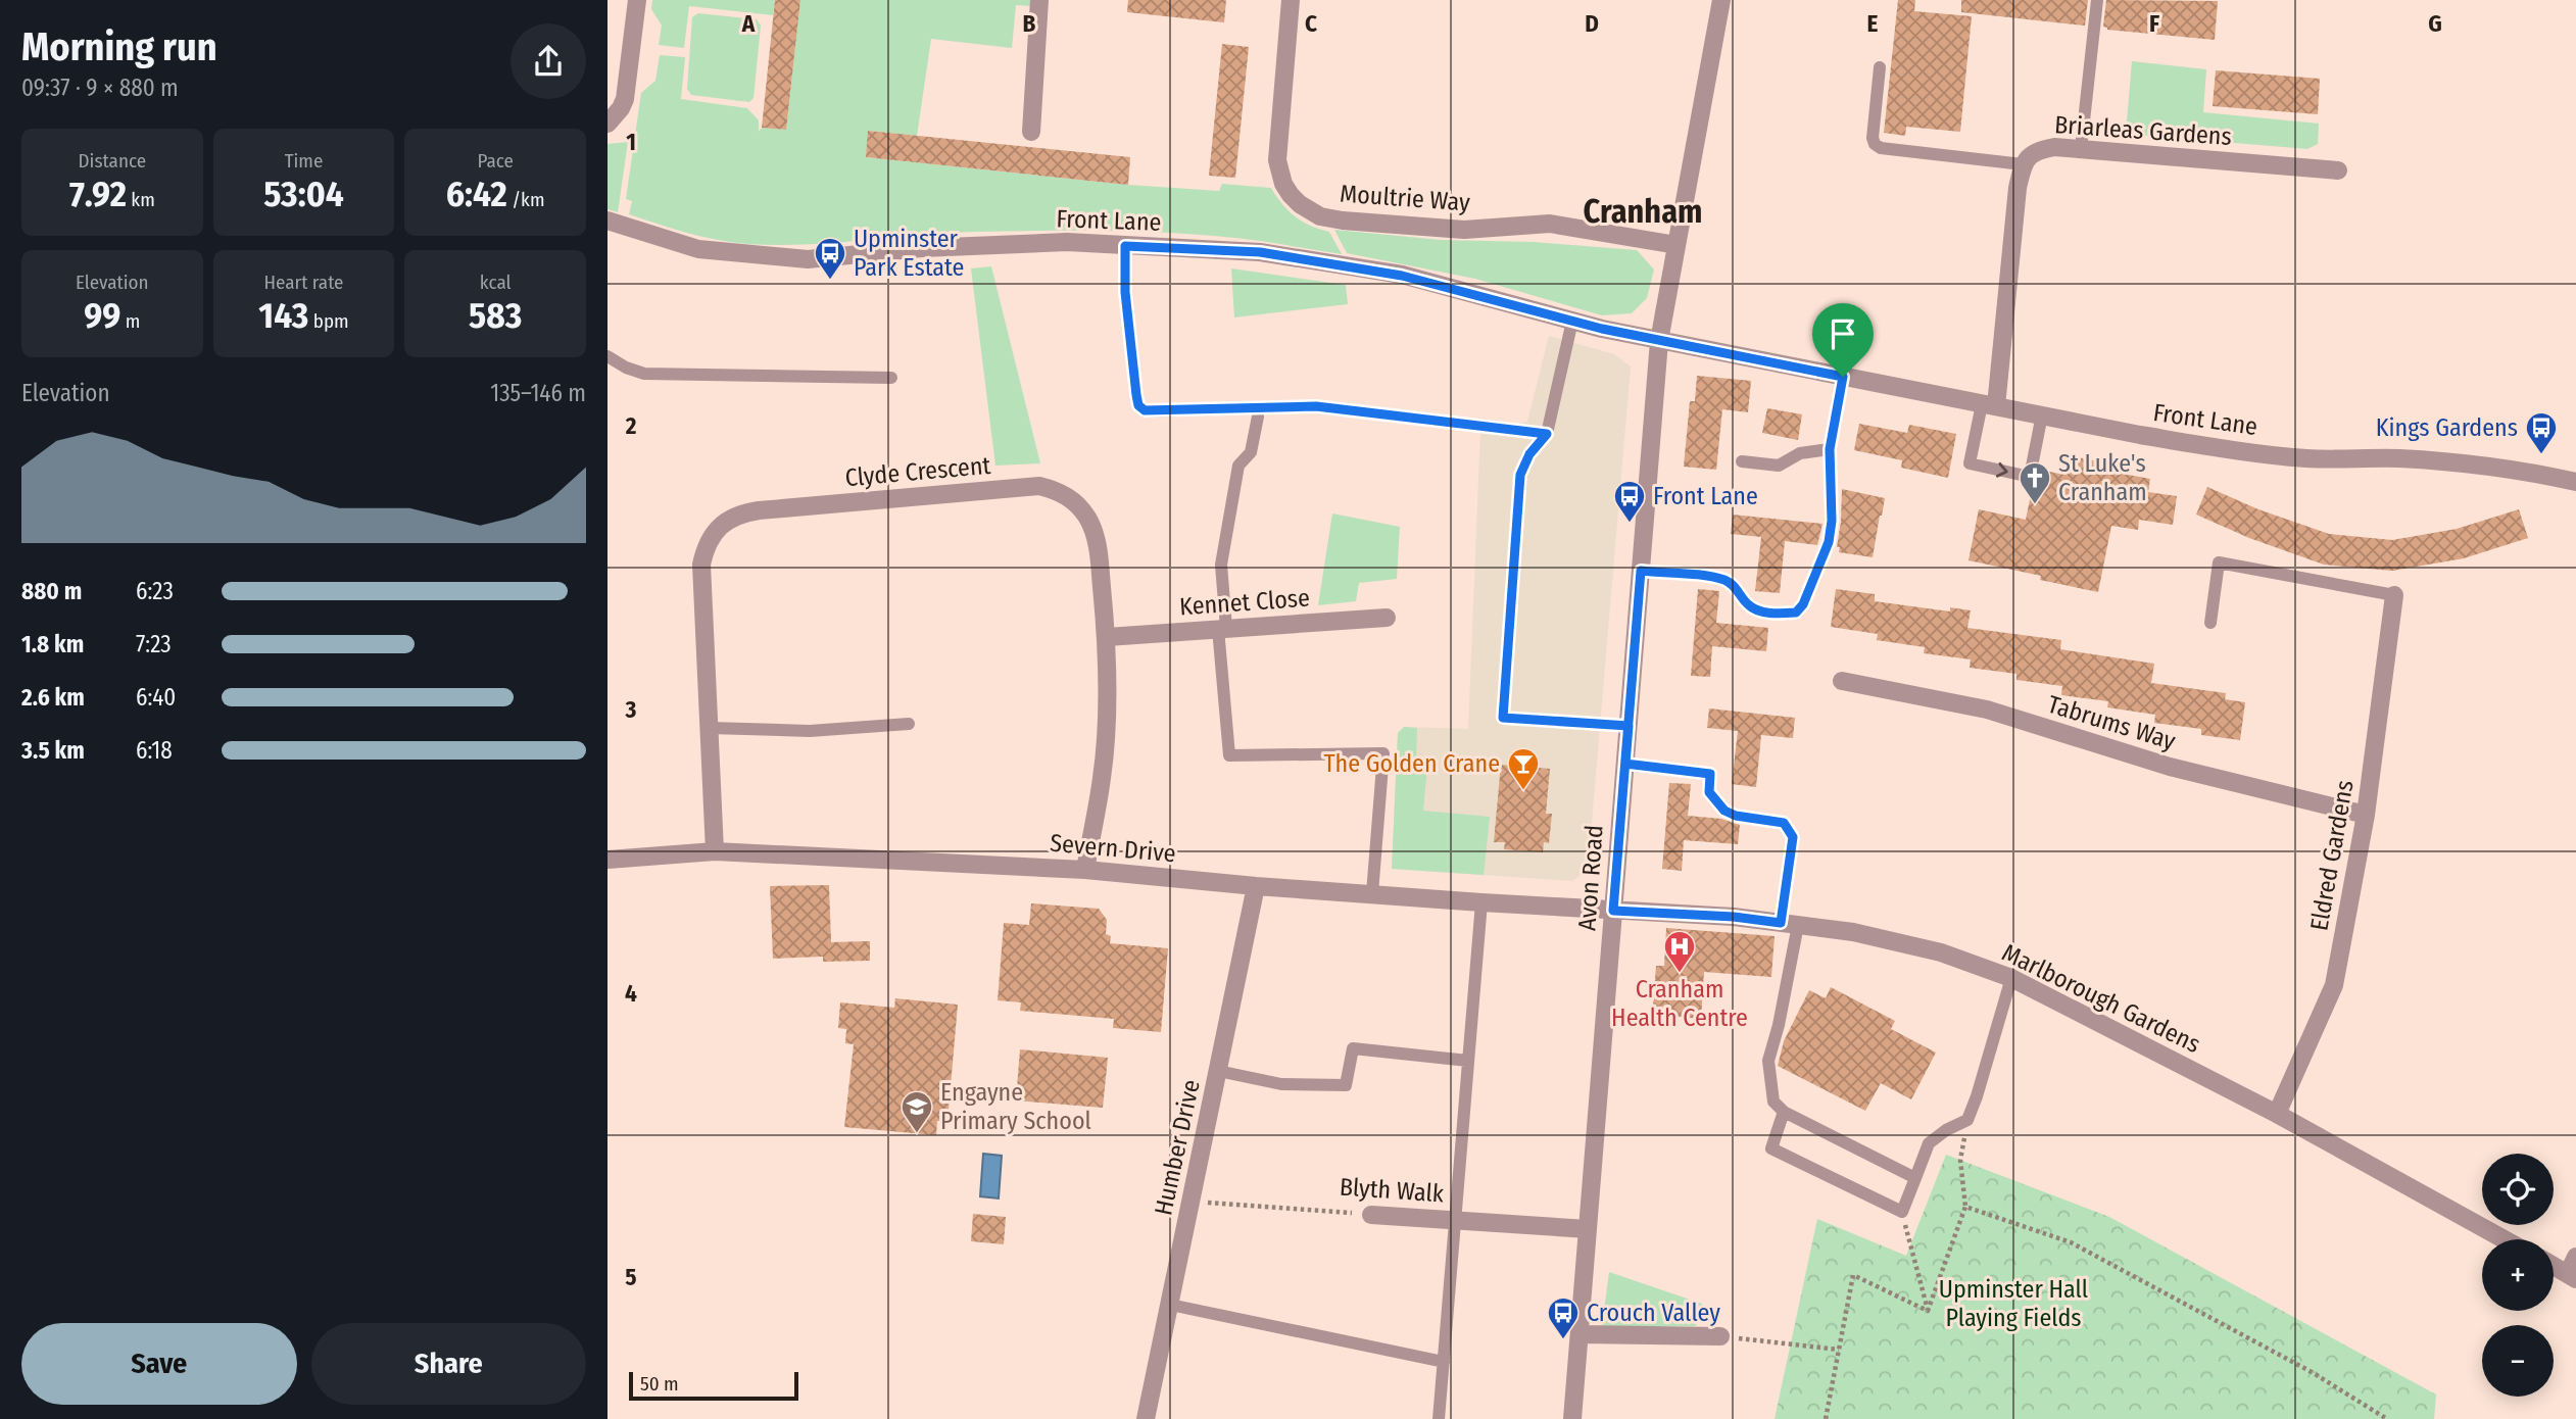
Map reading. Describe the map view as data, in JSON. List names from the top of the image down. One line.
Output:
{"streets":{"street":["Briarleas Gardens","Moultrie Way","Front Lane","Clyde Crescent","Kennet Close","Tabrums Way","Severn Drive","Eldred Gardens","Avon Road","Marlborough Gardens","Humber Drive","Blyth Walk"]},"crossings":[["Moultrie Way","Avon Road"],["Front Lane","Avon Road"],["Clyde Crescent","Kennet Close"],["Clyde Crescent","Severn Drive"],["Tabrums Way","Eldred Gardens"],["Severn Drive","Avon Road"],["Severn Drive","Marlborough Gardens"],["Severn Drive","Humber Drive"],["Eldred Gardens","Marlborough Gardens"],["Avon Road","Marlborough Gardens"],["Avon Road","Blyth Walk"],["Humber Drive","Blyth Walk"]],"districts":["Cranham"],"parks":["Upminster Hall Playing Fields"],"places":{"bus stop":["Upminster Park Estate","Kings Gardens","Front Lane","Crouch Valley"],"church":["St Luke's Cranham"],"bar":["The Golden Crane"],"hospital":["Cranham Health Centre"],"school or university":["Engayne Primary School"]},"scale_bar":"50 m","page":{"heading":["Morning run","09:37 · 9 × 880 m"],"stats":[["Distance","7.92 km"],["Time","53:04"],["Pace","6:42 /km"],["Elevation","99 m"],["Heart rate","143 bpm"],["kcal","583"]],"chart":["Elevation","135–146 m"],"list":[{"name":"880 m","note":"6:23"},{"name":"1.8 km","note":"7:23"},{"name":"2.6 km","note":"6:40"},{"name":"3.5 km","note":"6:18"}],"map_buttons":["+","−"],"buttons":["Save","Share"],"scale":"50 m"},"grid":{"columns":["A","B","C","D","E","F","G"],"rows":["1","2","3","4","5"]}}
